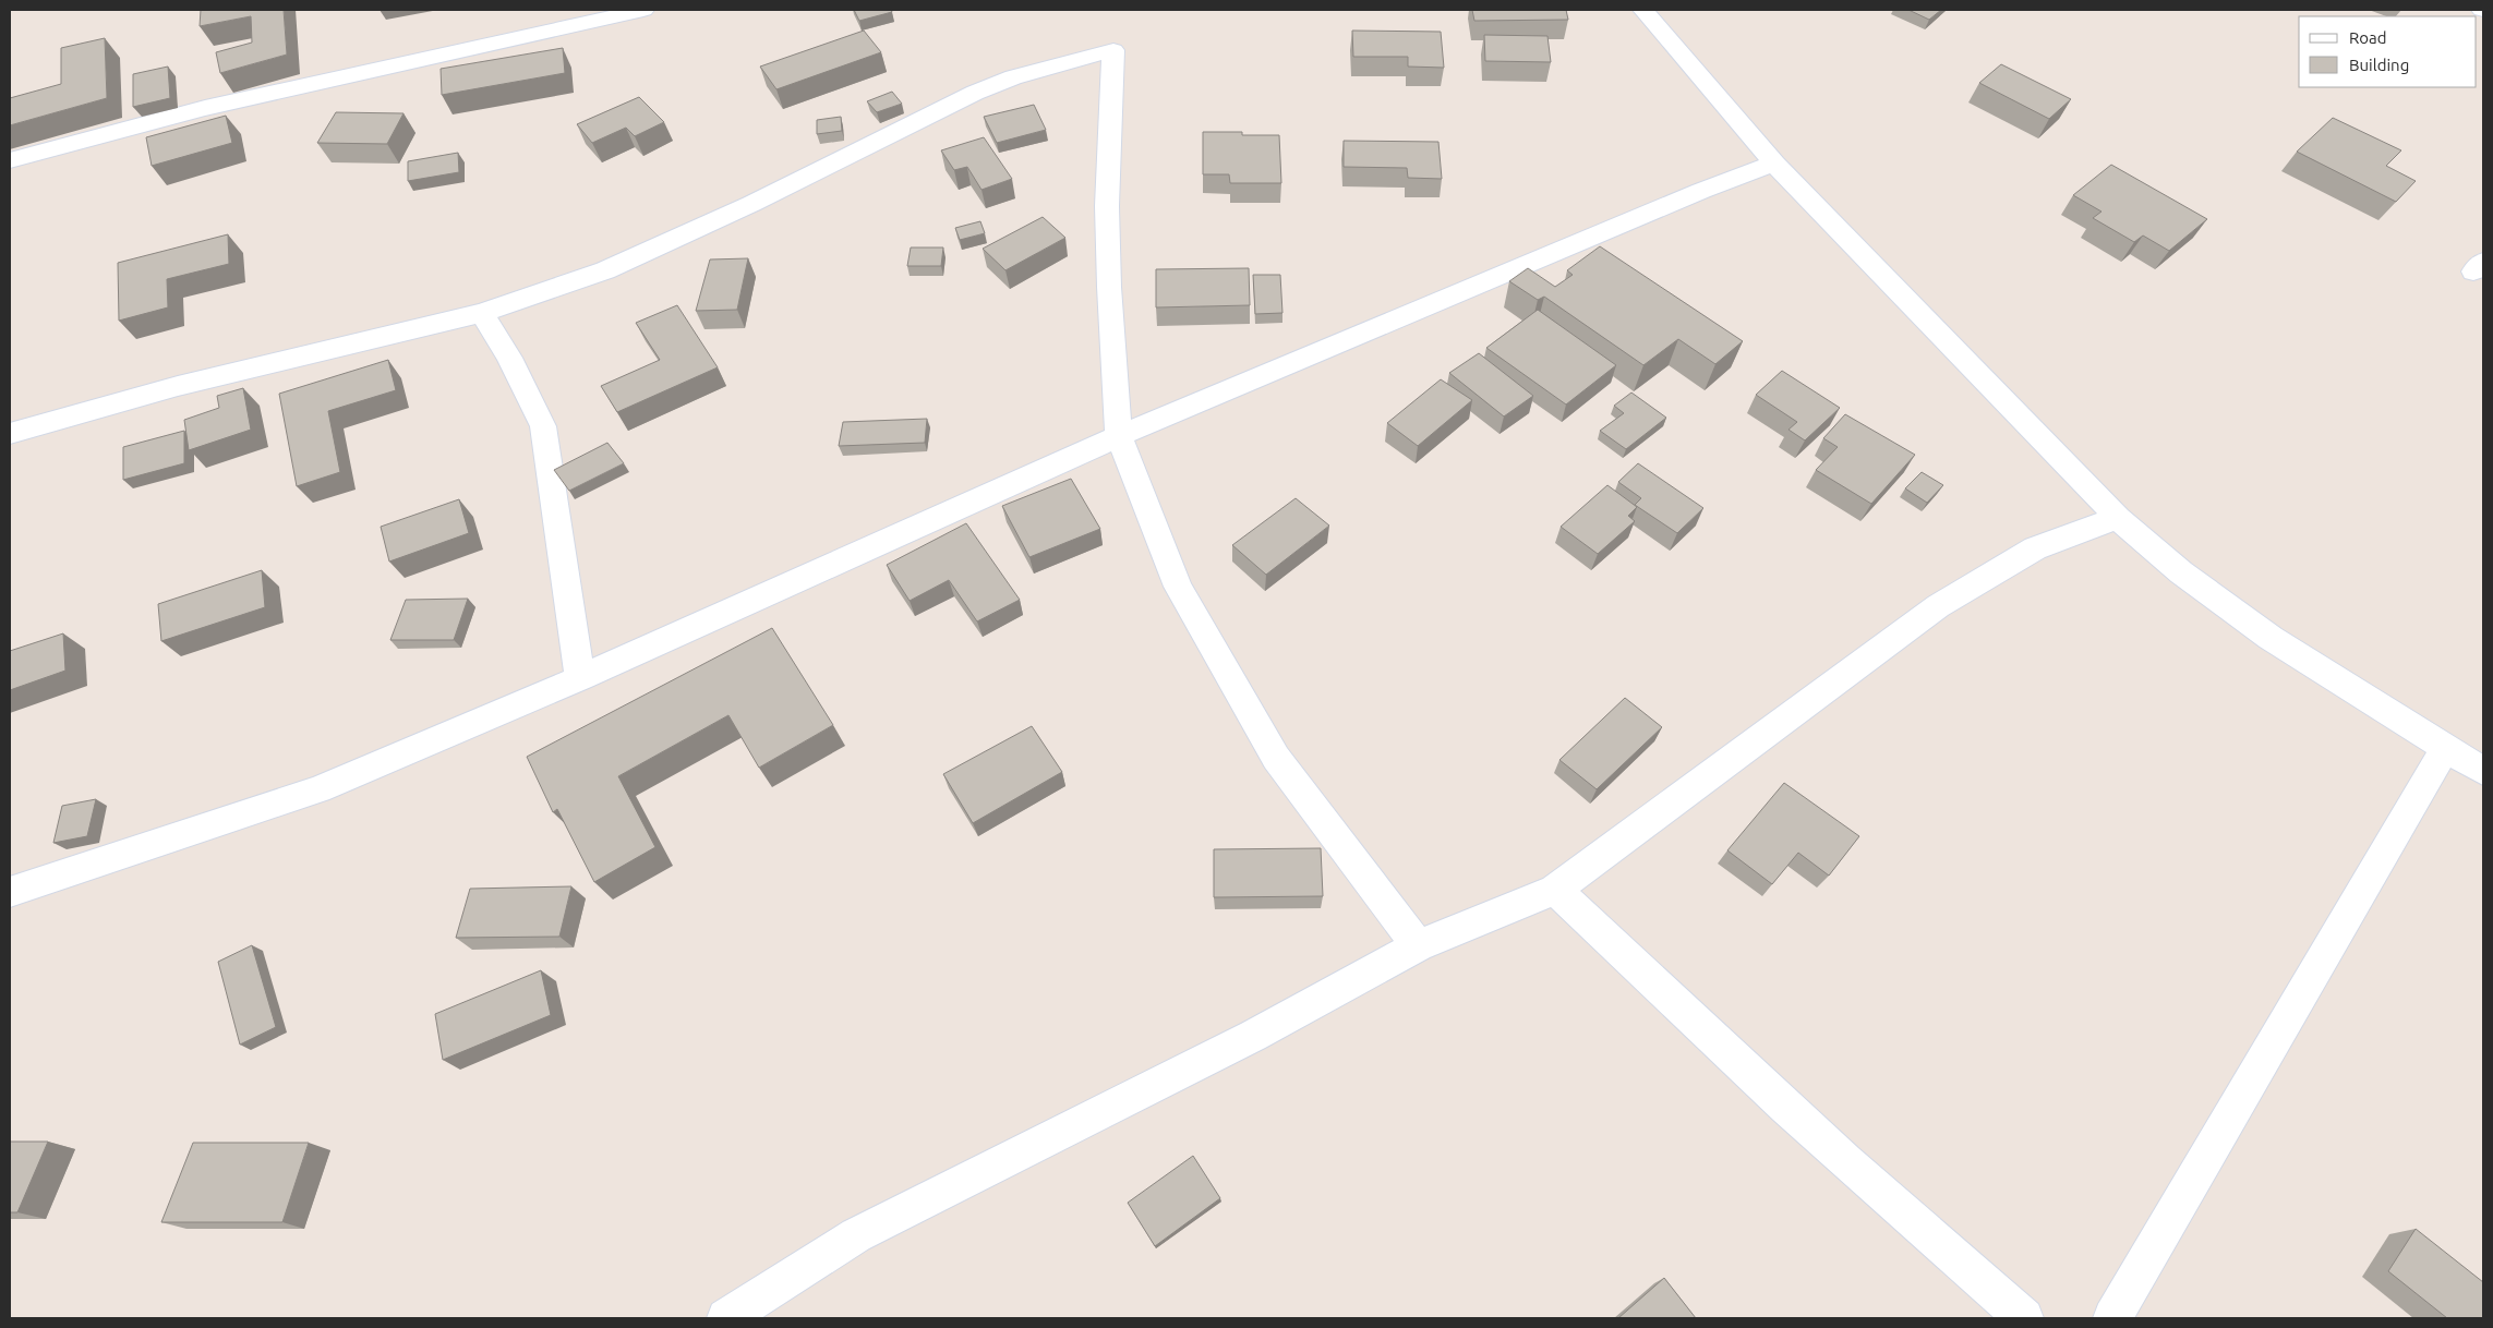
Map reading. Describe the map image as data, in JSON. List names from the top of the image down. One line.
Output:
{"legend":["Road","Building"]}
